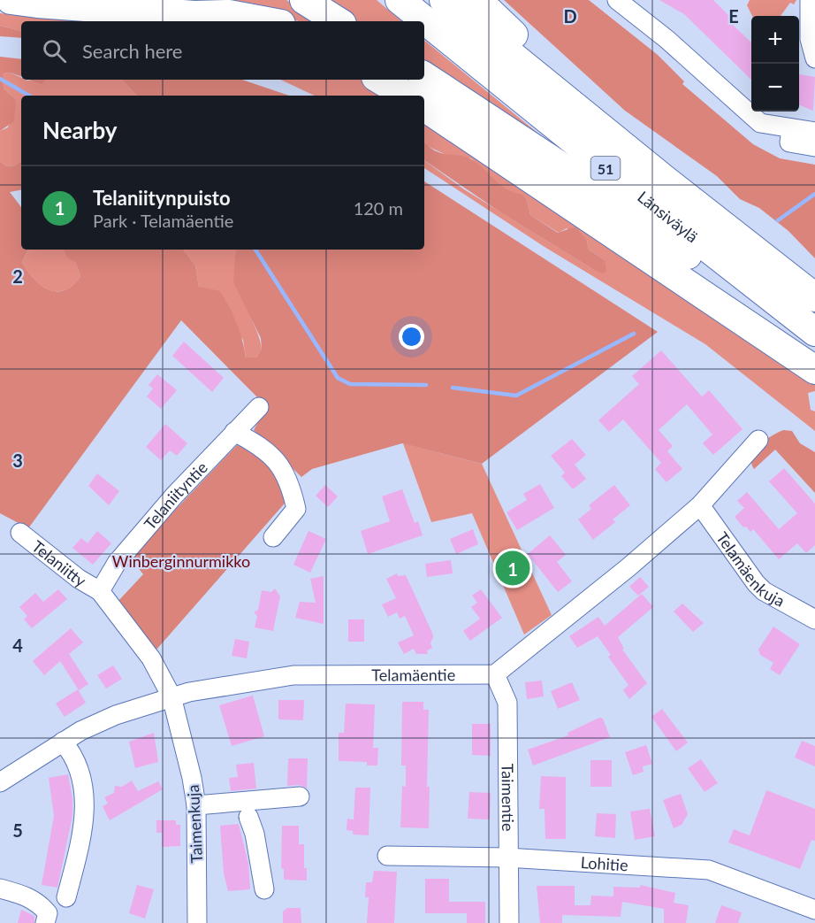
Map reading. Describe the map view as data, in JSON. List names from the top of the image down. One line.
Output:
{"streets":{"highway":["51","Länsiväylä"],"street":["Telaniityntie","Telaniitty","Telamäenkuja","Telamäentie","Taimentie","Taimenkuja","Lohitie"]},"crossings":[["Telaniityntie","Telaniitty"],["Telamäentie","Taimentie"],["Telamäentie","Taimenkuja"],["Taimentie","Lohitie"]],"parks":["Winberginnurmikko"],"page":{"map_buttons":["+","−"],"search":"Search here","heading":"Nearby","list":[{"mark":"1","name":"Telaniitynpuisto","note":"Park · Telamäentie","value":"120 m"}],"pins":"1"},"grid":{"columns":["D","E"],"rows":["2","3","4","5"]}}
